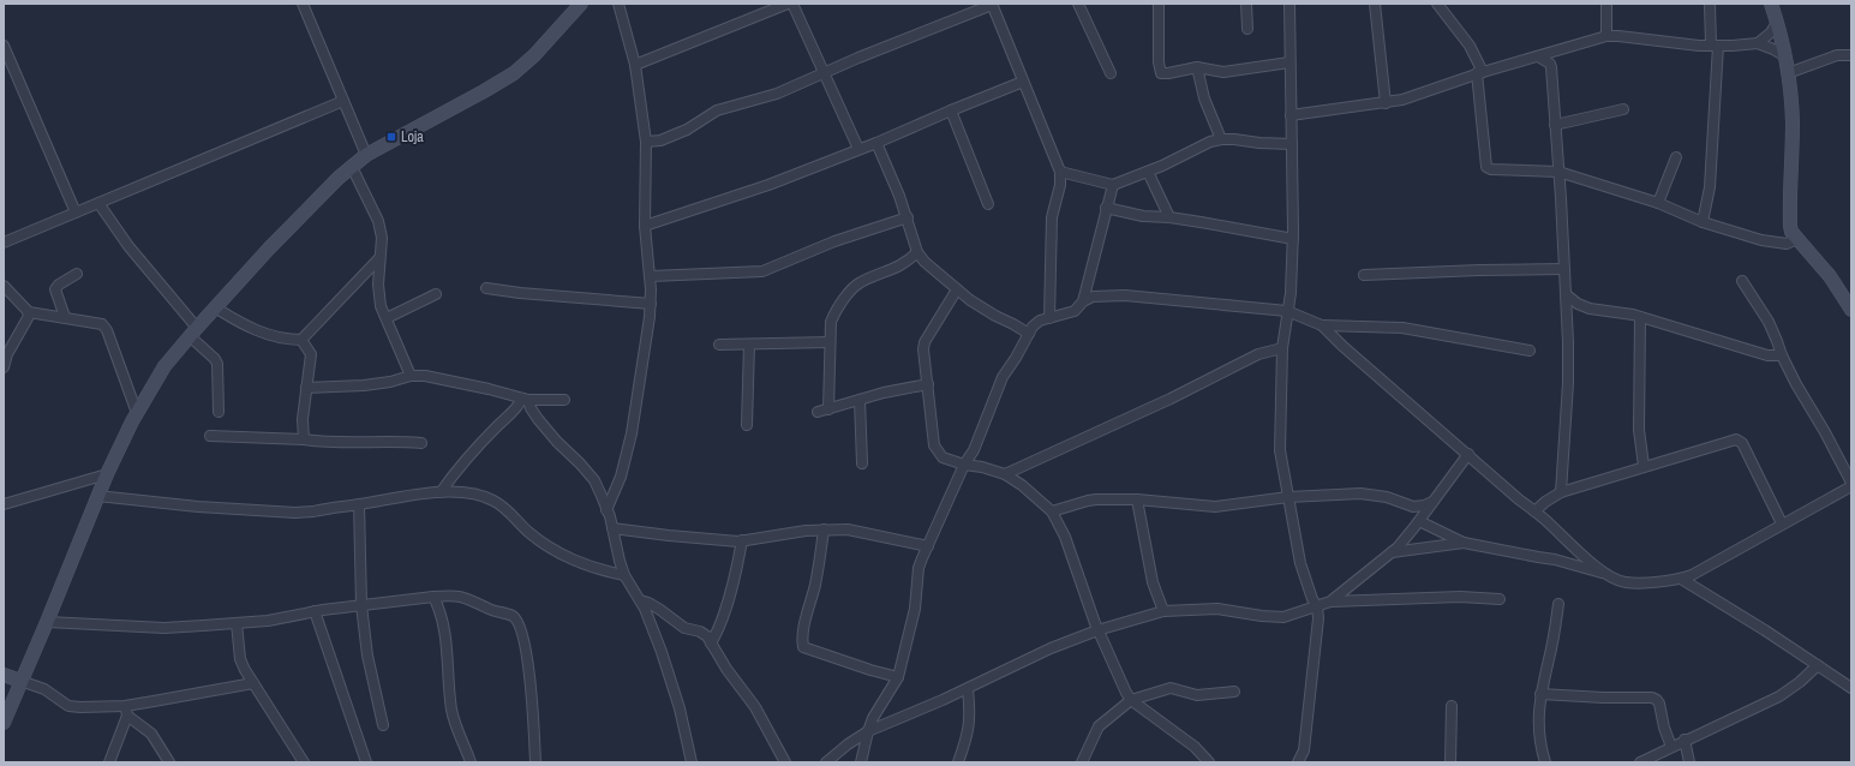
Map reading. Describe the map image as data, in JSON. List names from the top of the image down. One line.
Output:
{"places":{"transit":["Loja"]}}
